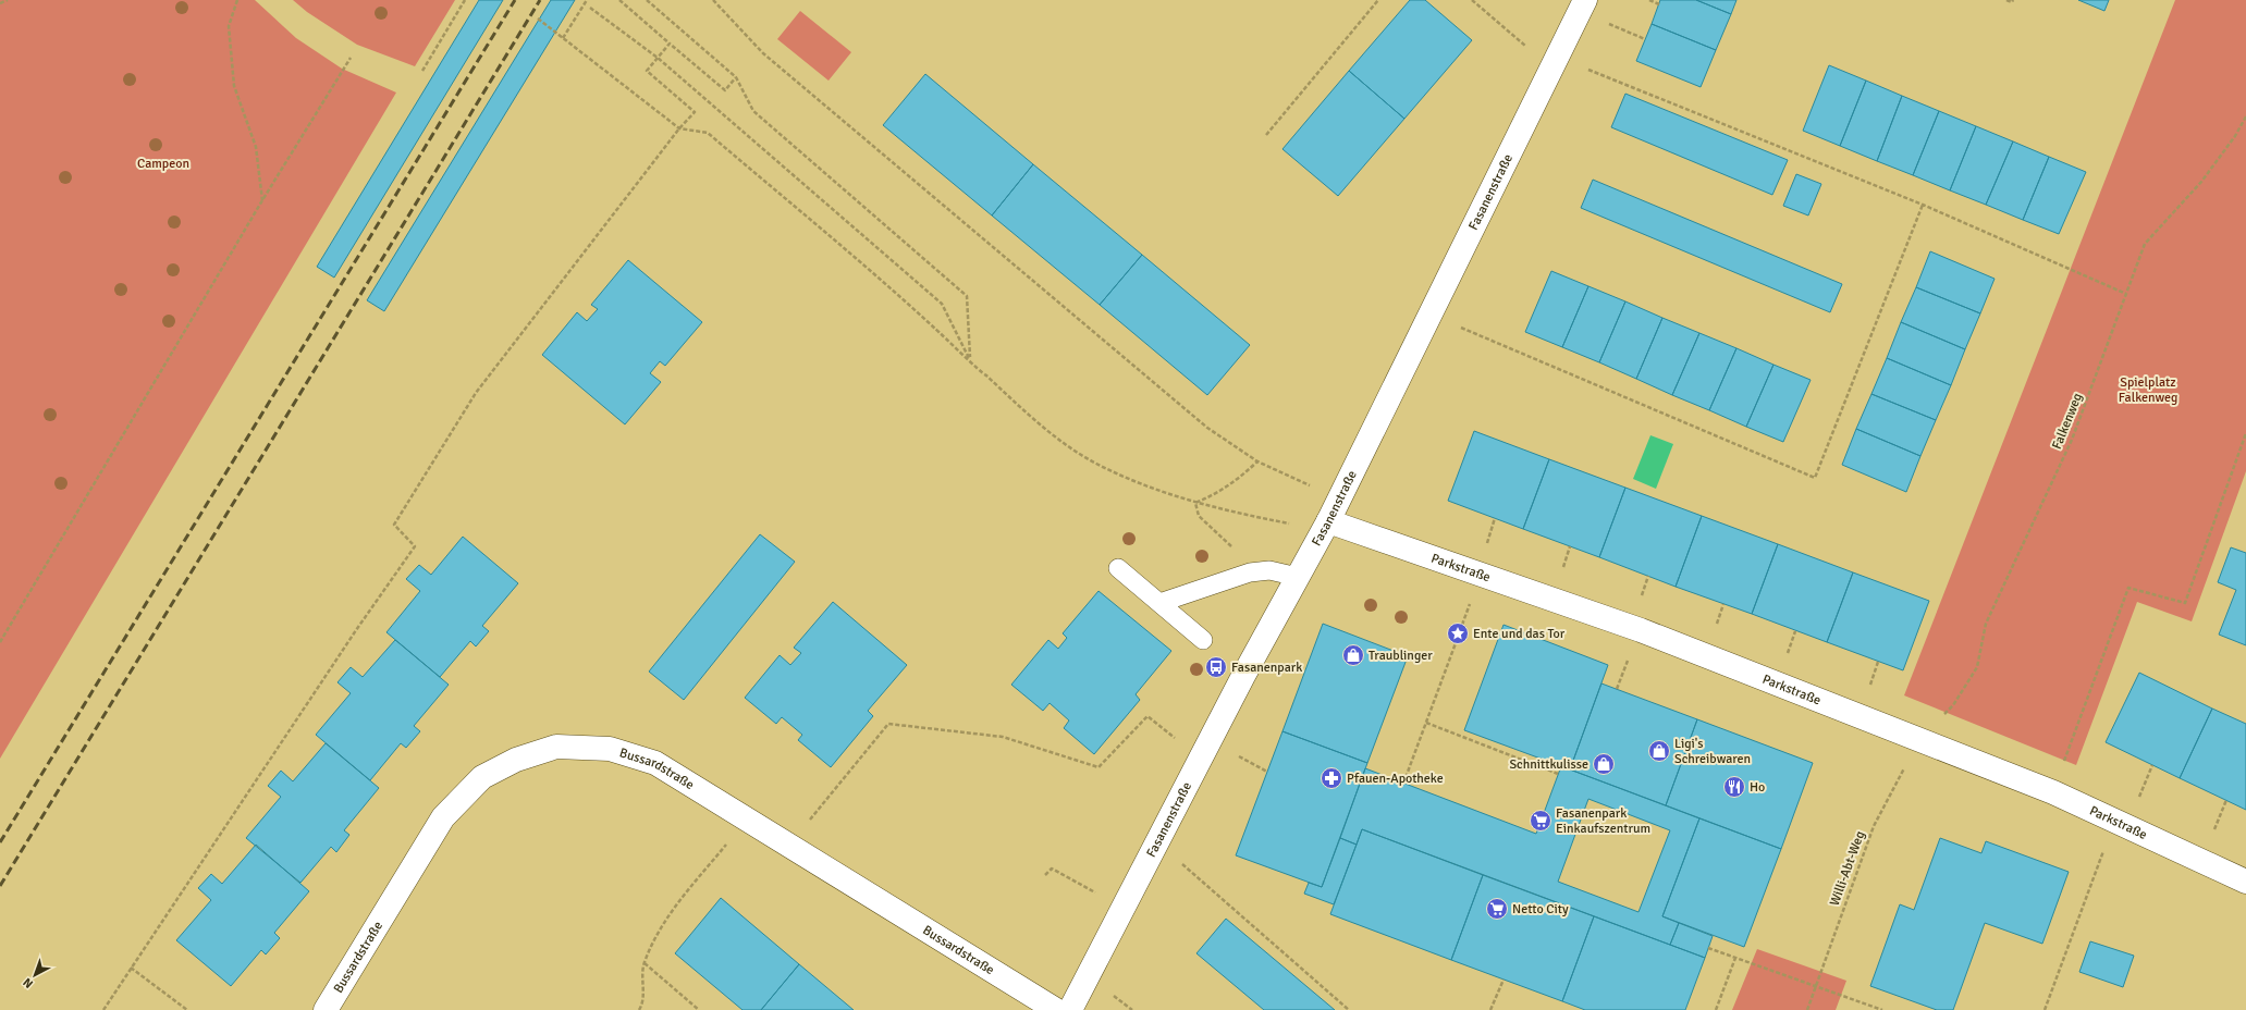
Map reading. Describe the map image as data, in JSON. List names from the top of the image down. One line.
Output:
{"streets":{"street":["Fasanenstraße","Parkstraße","Bussardstraße"],"path":["Falkenweg","Willi-Abt-Weg"]},"crossings":[["Fasanenstraße","Parkstraße"],["Falkenweg","Parkstraße"],["Falkenweg","Willi-Abt-Weg"],["Parkstraße","Willi-Abt-Weg"]],"parks":["Campeon","Spielplatz Falkenweg"],"places":{"place":["Ente und das Tor"],"shop":["Traublinger","Ligi's Schreibwaren","Schnittkulisse"],"bus stop":["Fasanenpark"],"pharmacy":["Pfauen-Apotheke"],"restaurant":["Ho"],"supermarket":["Fasanenpark Einkaufszentrum","Netto City"]},"north":"bottom left"}
